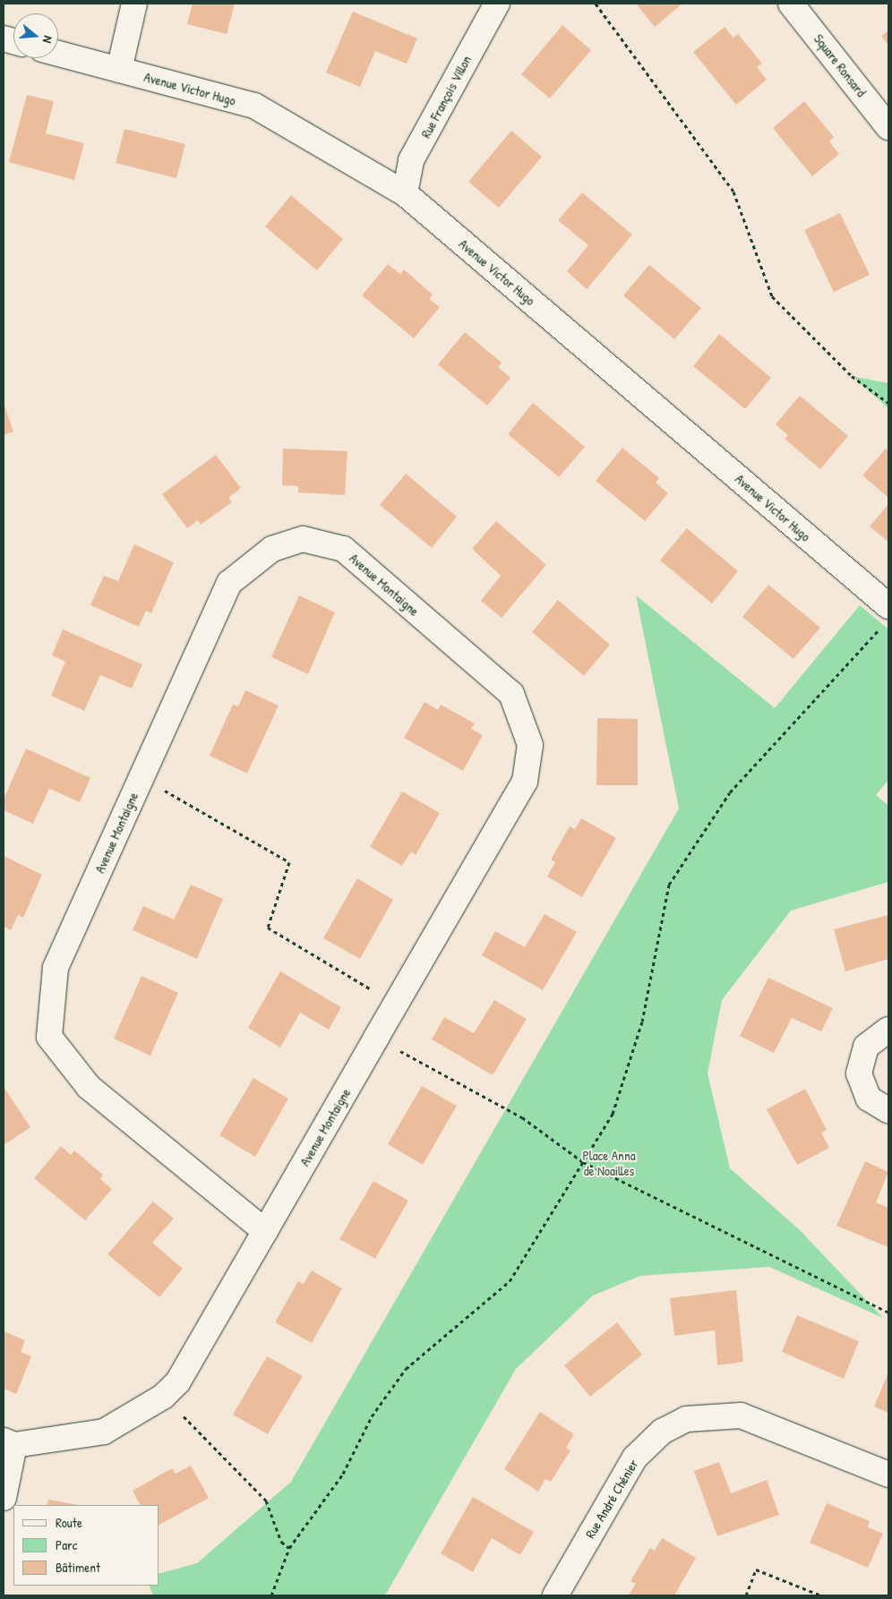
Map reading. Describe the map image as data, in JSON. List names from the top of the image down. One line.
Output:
{"streets":{"street":["Square Ronsard","Avenue Victor Hugo","Rue François Villon","Avenue Montaigne","Rue André Chénier"]},"crossings":[["Avenue Victor Hugo","Rue François Villon"]],"parks":["Place Anna de Noailles"],"legend":["Route","Parc","Bâtiment"],"north":"right"}
